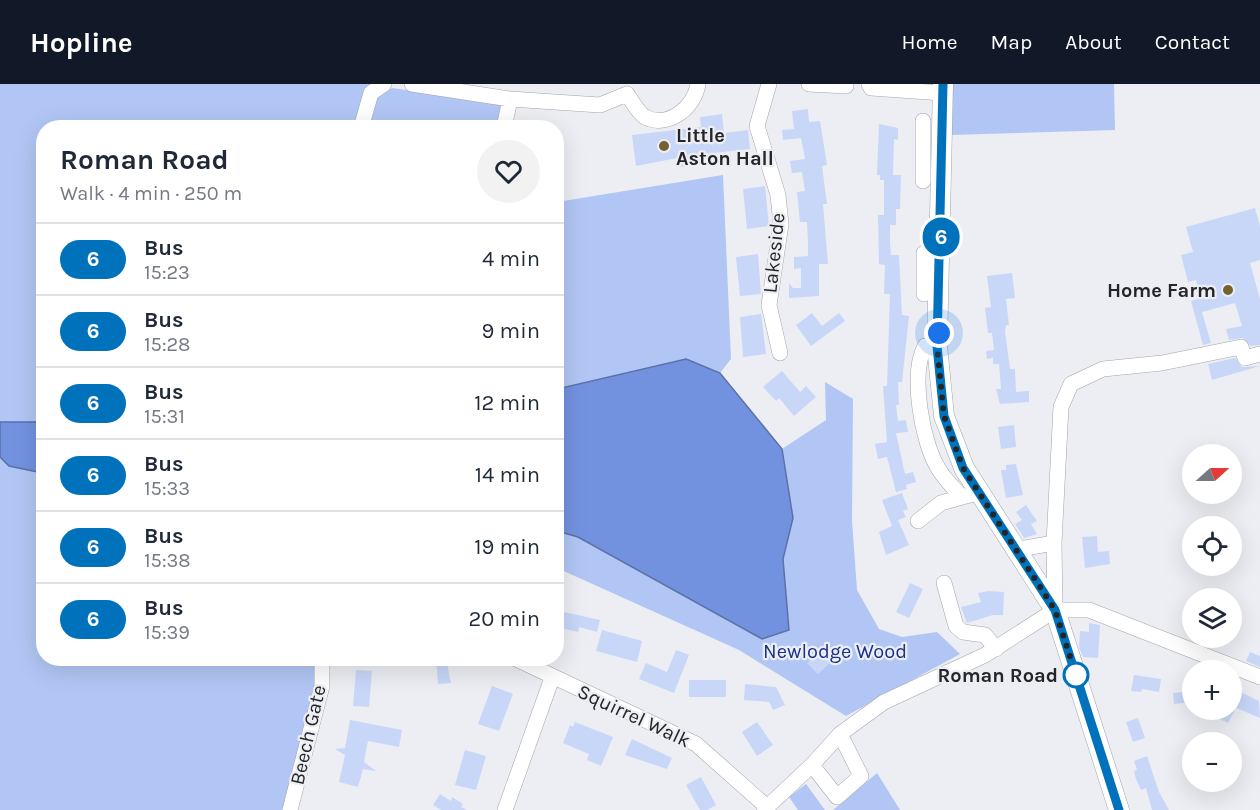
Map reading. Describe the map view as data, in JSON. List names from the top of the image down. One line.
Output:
{"streets":{"street":["Lakeside","Squirrel Walk","Beech Gate"]},"parks":["Newlodge Wood"],"places":["Little Aston Hall","Home Farm","Roman Road"],"lines":["bus line 6"],"north":"right","page":{"header":"Hopline","nav":["Home","Map","About","Contact"],"on_map":"6","heading":["Roman Road","Walk · 4 min · 250 m"],"list":[{"mark":"6","name":"Bus","note":"15:23","value":"4 min"},{"mark":"6","name":"Bus","note":"15:28","value":"9 min"},{"mark":"6","name":"Bus","note":"15:31","value":"12 min"},{"mark":"6","name":"Bus","note":"15:33","value":"14 min"},{"mark":"6","name":"Bus","note":"15:38","value":"19 min"},{"mark":"6","name":"Bus","note":"15:39","value":"20 min"}],"map_buttons":["+","−"]}}
